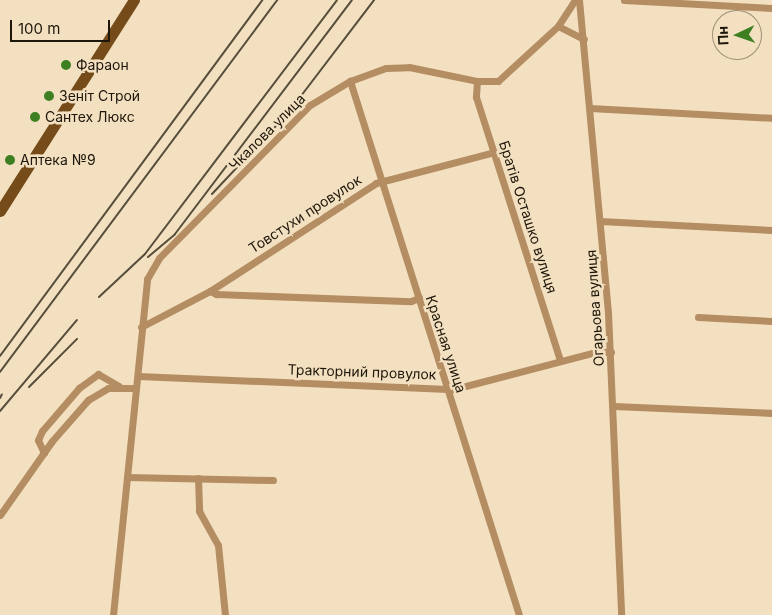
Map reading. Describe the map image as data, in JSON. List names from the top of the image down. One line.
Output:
{"streets":{"street":["Чкалова улица","Товстухи провулок","Братів Осташко вулиця","Огарьова вулиця","Красная улица","Тракторний провулок"]},"crossings":[["Чкалова улица","Товстухи провулок"],["Чкалова улица","Братів Осташко вулиця"],["Чкалова улица","Красная улица"],["Чкалова улица","Тракторний провулок"],["Товстухи провулок","Братів Осташко вулиця"],["Товстухи провулок","Красная улица"],["Братів Осташко вулиця","Тракторний провулок"],["Огарьова вулиця","Тракторний провулок"],["Красная улица","Тракторний провулок"]],"places":["Фараон","Зеніт Строй","Сантех Люкс","Аптека №9"],"scale_bar":"100 m","north":"left"}
